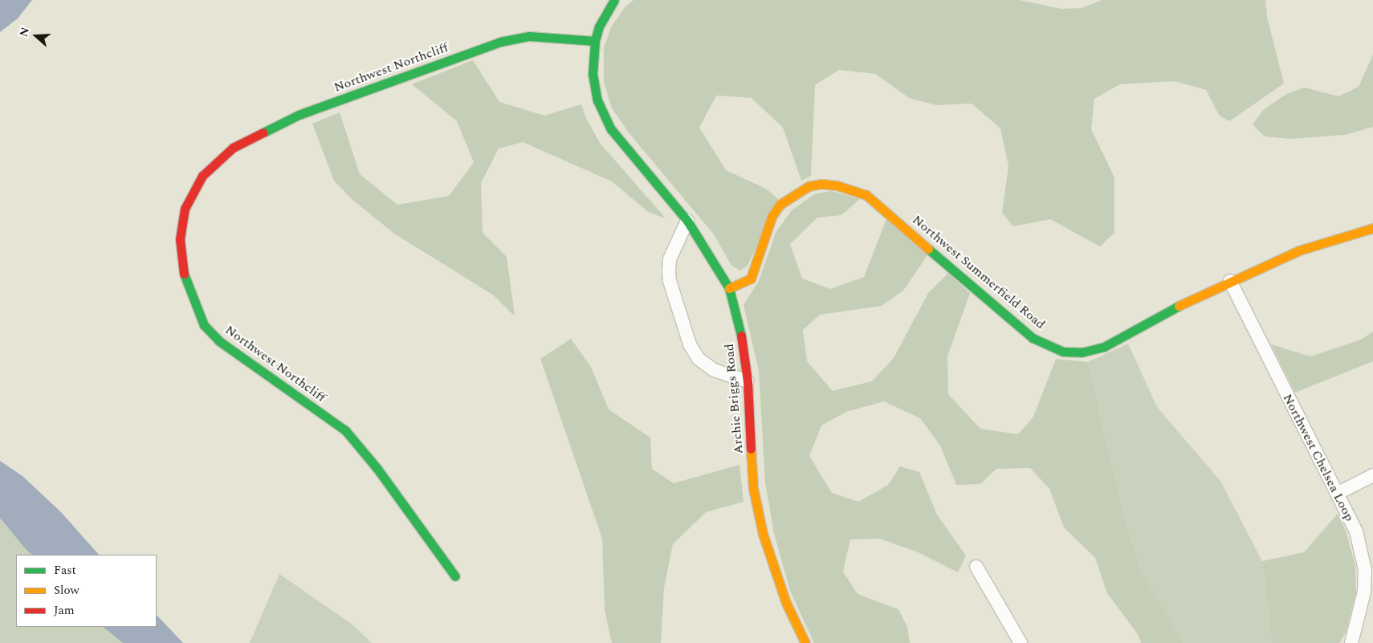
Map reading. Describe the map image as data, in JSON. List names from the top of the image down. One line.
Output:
{"streets":{"street":["Northwest Northcliff","Northwest Summerfield Road","Archie Briggs Road","Northwest Chelsea Loop"]},"crossings":[["Northwest Northcliff","Archie Briggs Road"],["Northwest Summerfield Road","Archie Briggs Road"],["Northwest Summerfield Road","Northwest Chelsea Loop"]],"legend":["Fast","Slow","Jam"],"north":"left"}
